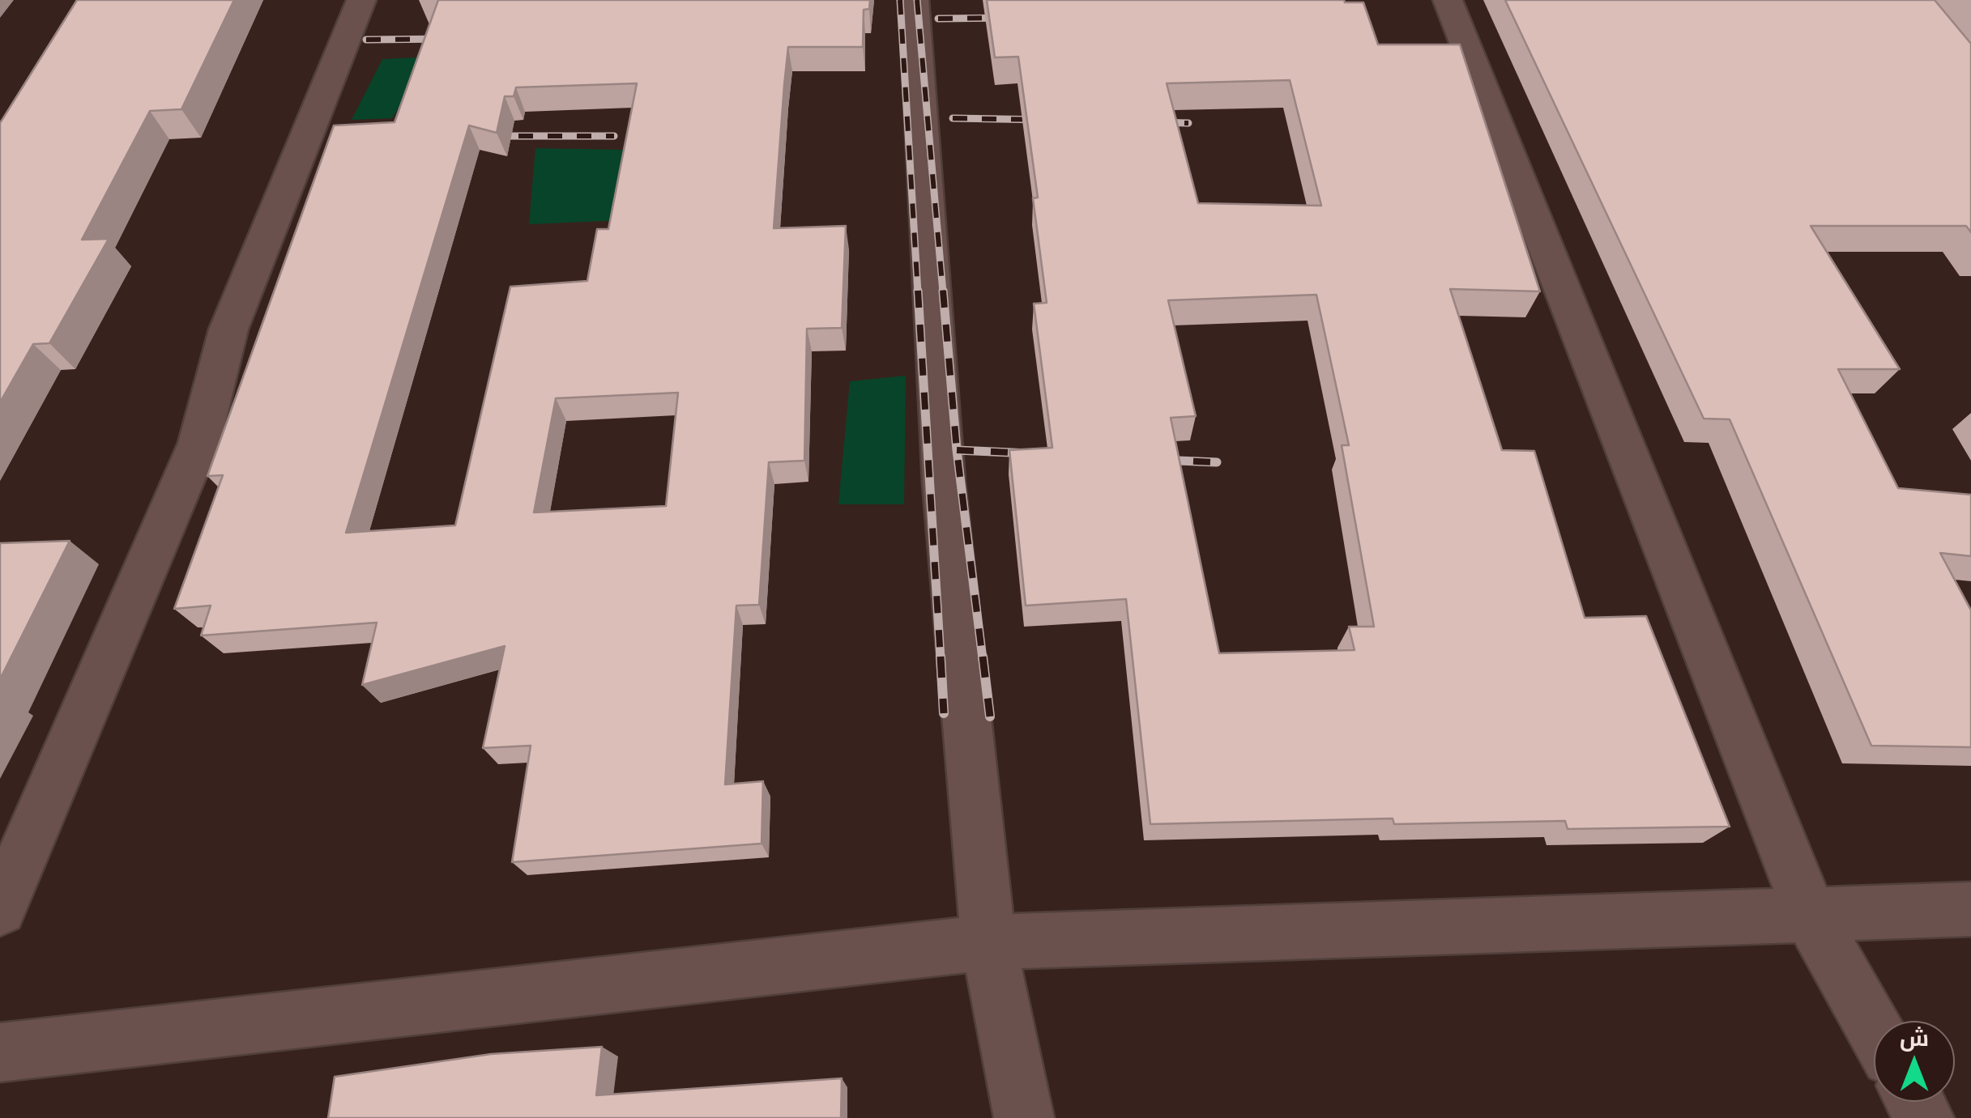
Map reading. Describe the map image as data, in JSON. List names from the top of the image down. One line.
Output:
{"north":"top"}
